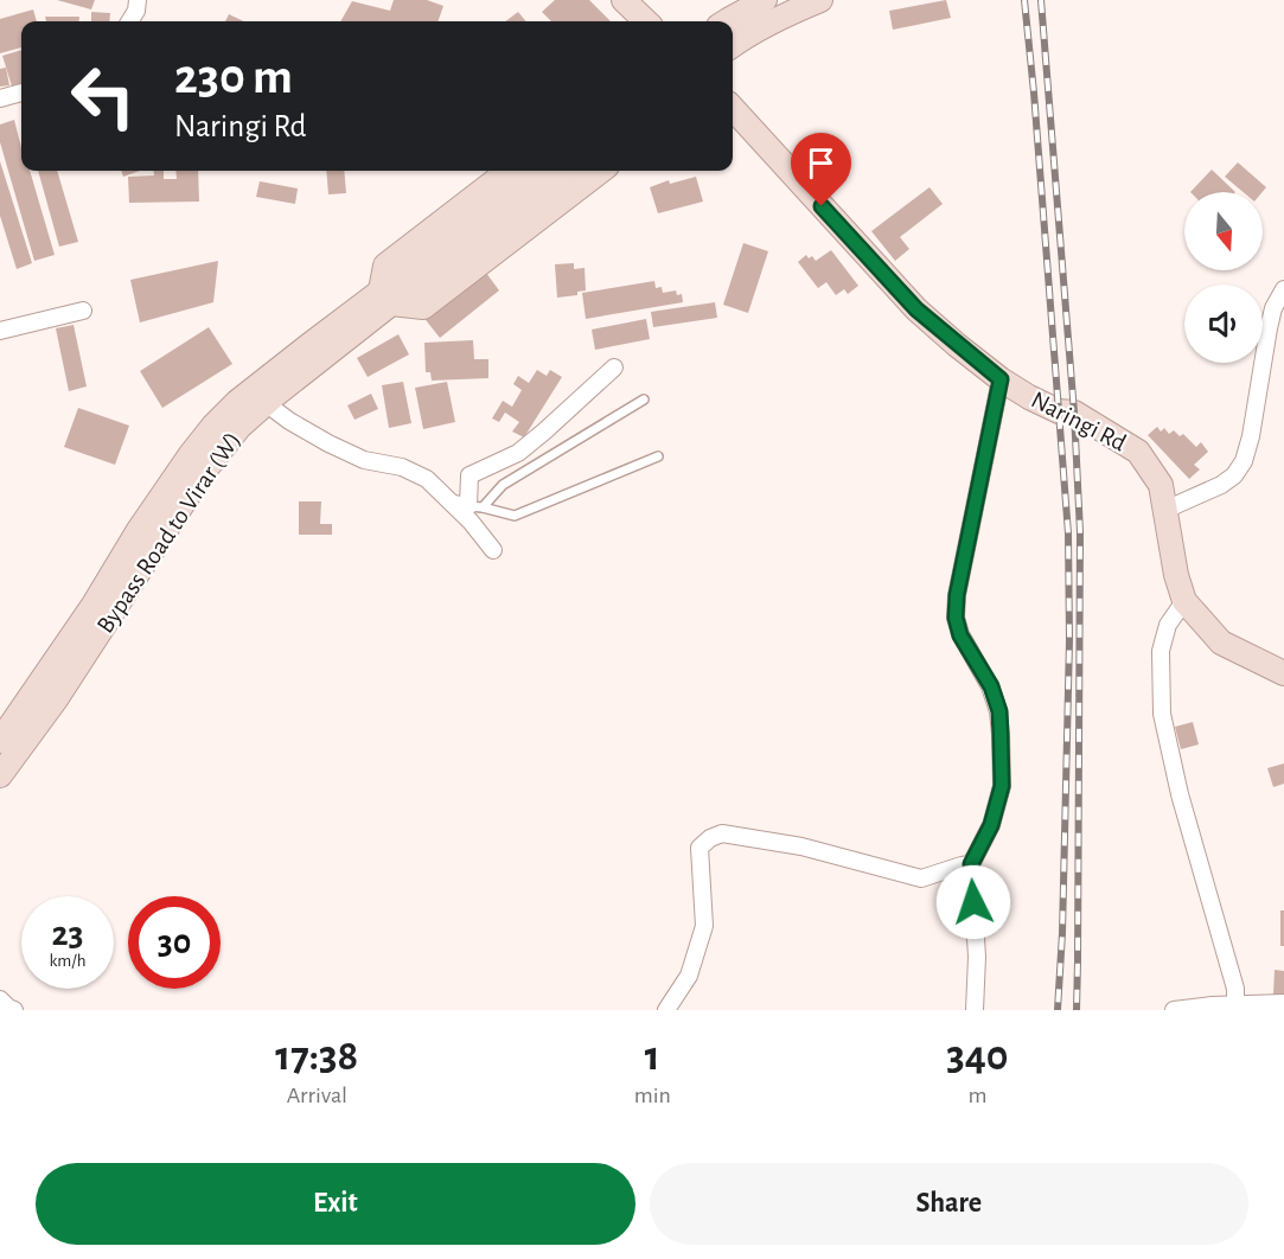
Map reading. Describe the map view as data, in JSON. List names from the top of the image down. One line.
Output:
{"streets":{"main road":["Naringi Rd","Bypass Road to Virar (W)"]},"north":"bottom","page":{"turn":["230 m","Naringi Rd"],"speed":"23 km/h","limit":"30","eta":["17:38","Arrival","1","min","340","m"],"buttons":["Exit","Share"]}}
